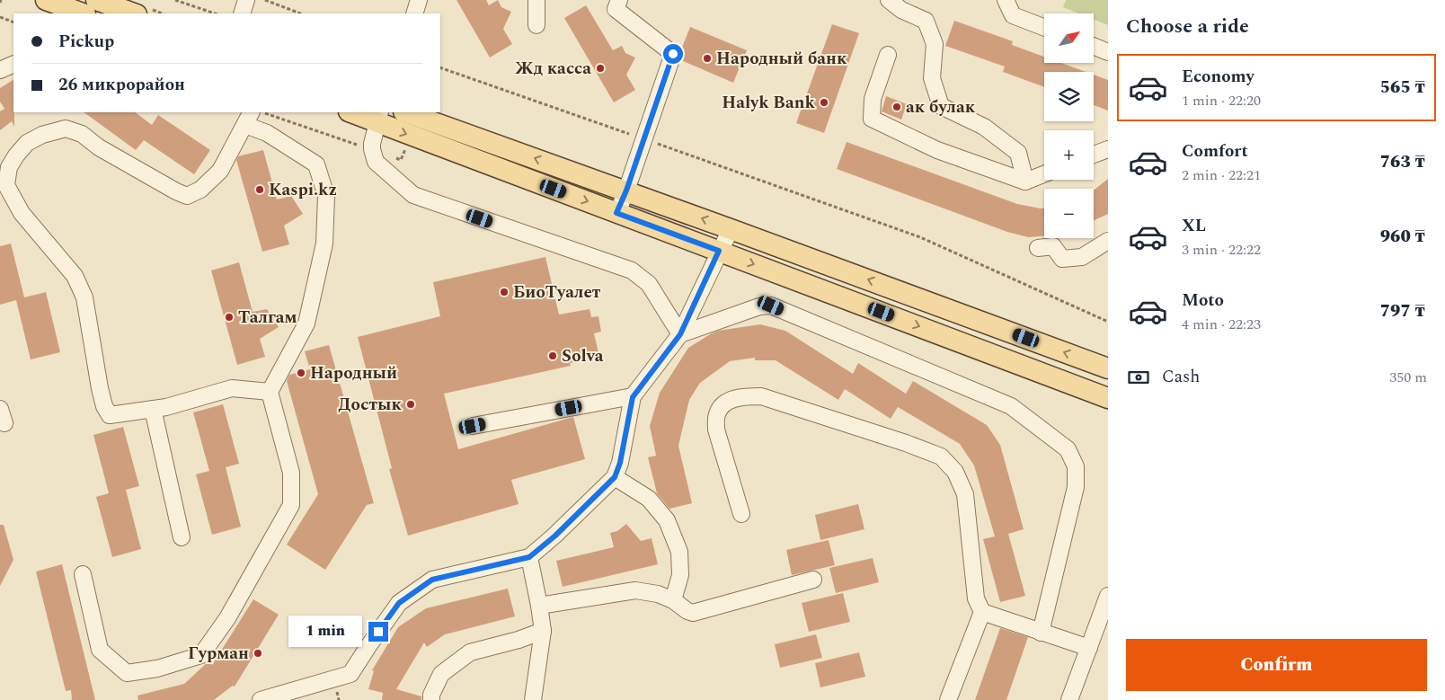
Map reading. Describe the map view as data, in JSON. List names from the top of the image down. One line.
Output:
{"places":["Народный банк","Жд касса","Halyk Bank","ак булак","Kaspi.kz","БиоТуалет","Талгам","Solva","Народный","Достык","Гурман"],"north":"top right","page":{"heading":"Choose a ride","map_buttons":["+","−"],"banner":["Pickup","26 микрорайон"],"list":[{"name":"Economy","note":"1 min · 22:20","value":"565 ₸"},{"name":"Comfort","note":"2 min · 22:21","value":"763 ₸"},{"name":"XL","note":"3 min · 22:22","value":"960 ₸"},{"name":"Moto","note":"4 min · 22:23","value":"797 ₸"}],"pay":["Cash","350 m"],"bubble":"1 min","buttons":"Confirm"}}
